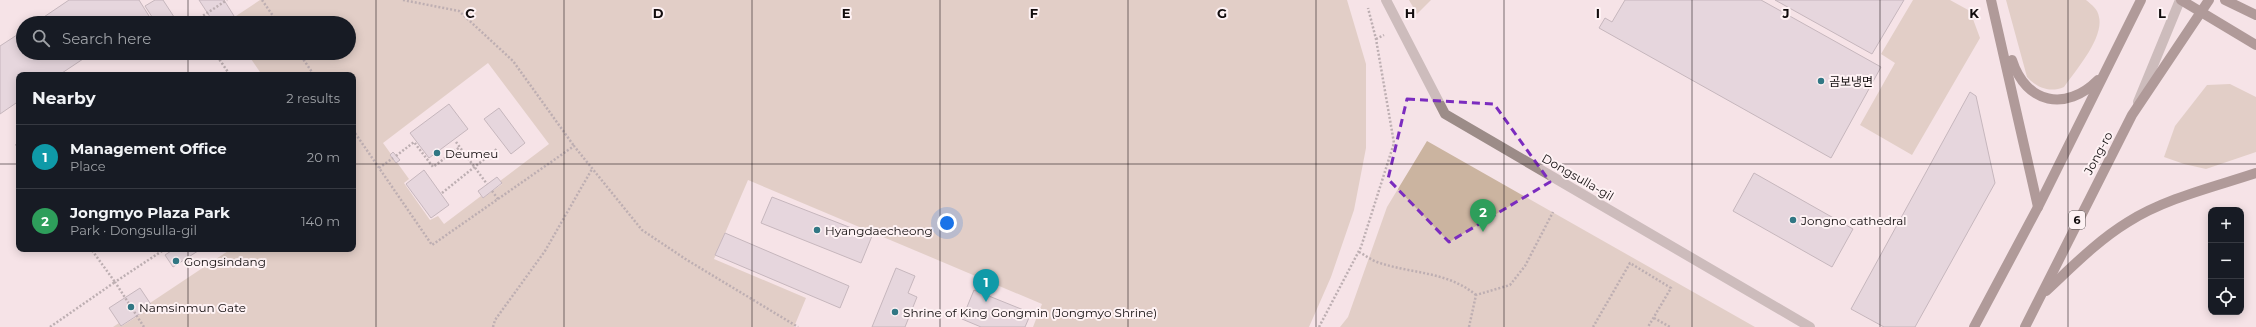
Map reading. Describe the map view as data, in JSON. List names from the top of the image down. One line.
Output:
{"streets":{"main road":["Jong-ro","6"],"street":["Dongsulla-gil"]},"places":["곰보냉면","Deumeu","Jongno cathedral","Hyangdaecheong","Gongsindang","Namsinmun Gate","Shrine of King Gongmin (Jongmyo Shrine)"],"page":{"search":"Search here","heading":["Nearby","2 results"],"list":[{"mark":"1","name":"Management Office","note":"Place","value":"20 m"},{"mark":"2","name":"Jongmyo Plaza Park","note":"Park · Dongsulla-gil","value":"140 m"}],"pins":["2","1"],"map_buttons":["+","−"]},"grid":{"columns":["C","D","E","F","G","H","I","J","K","L"]}}
